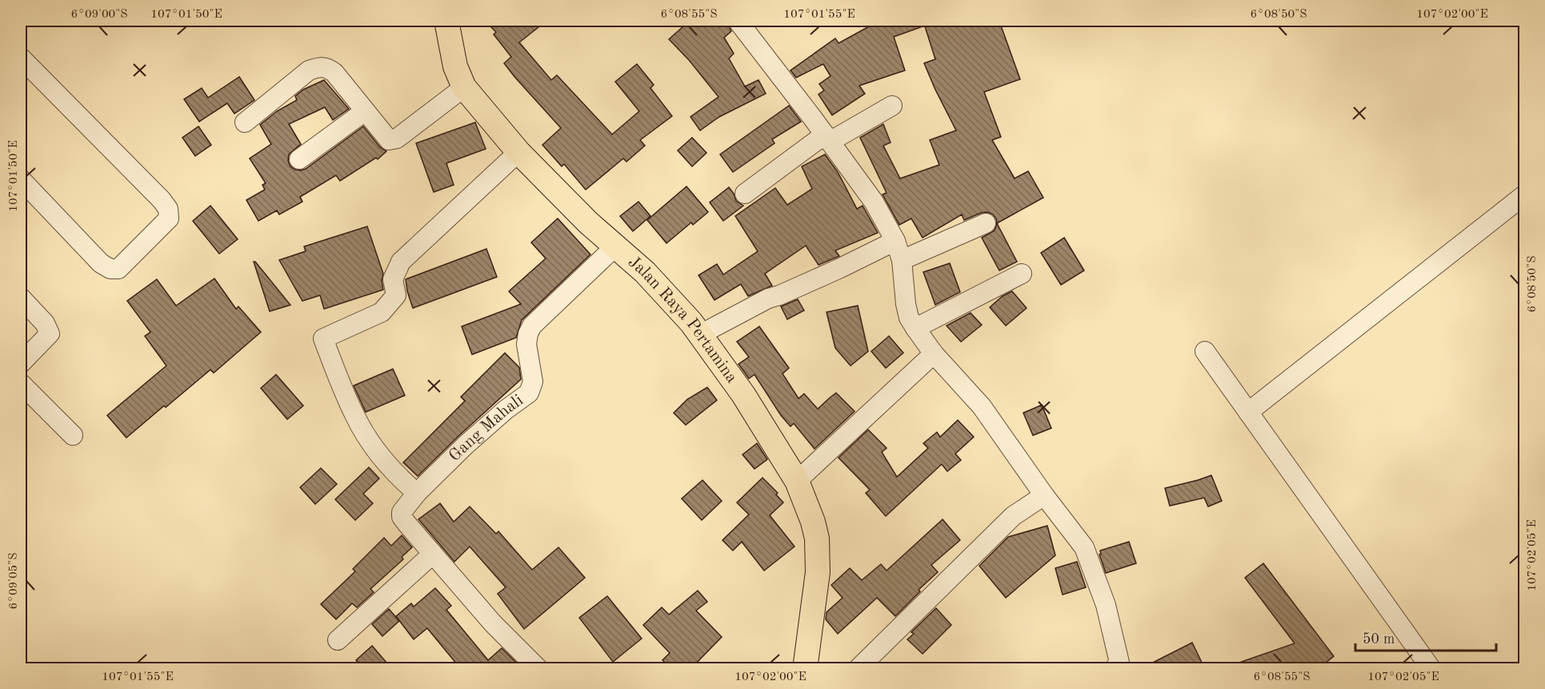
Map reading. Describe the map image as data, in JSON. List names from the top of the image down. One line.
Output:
{"streets":{"main road":["Jalan Raya Pertamina"],"street":["Gang Mahali"]},"crossings":[["Jalan Raya Pertamina","Gang Mahali"]],"scale_bar":"50 m","coordinates":["6°09'00\"S","107°01'50\"E","6°08'55\"S","107°01'55\"E","6°08'50\"S","107°02'00\"E","107°02'05\"E","6°09'05\"S"]}
